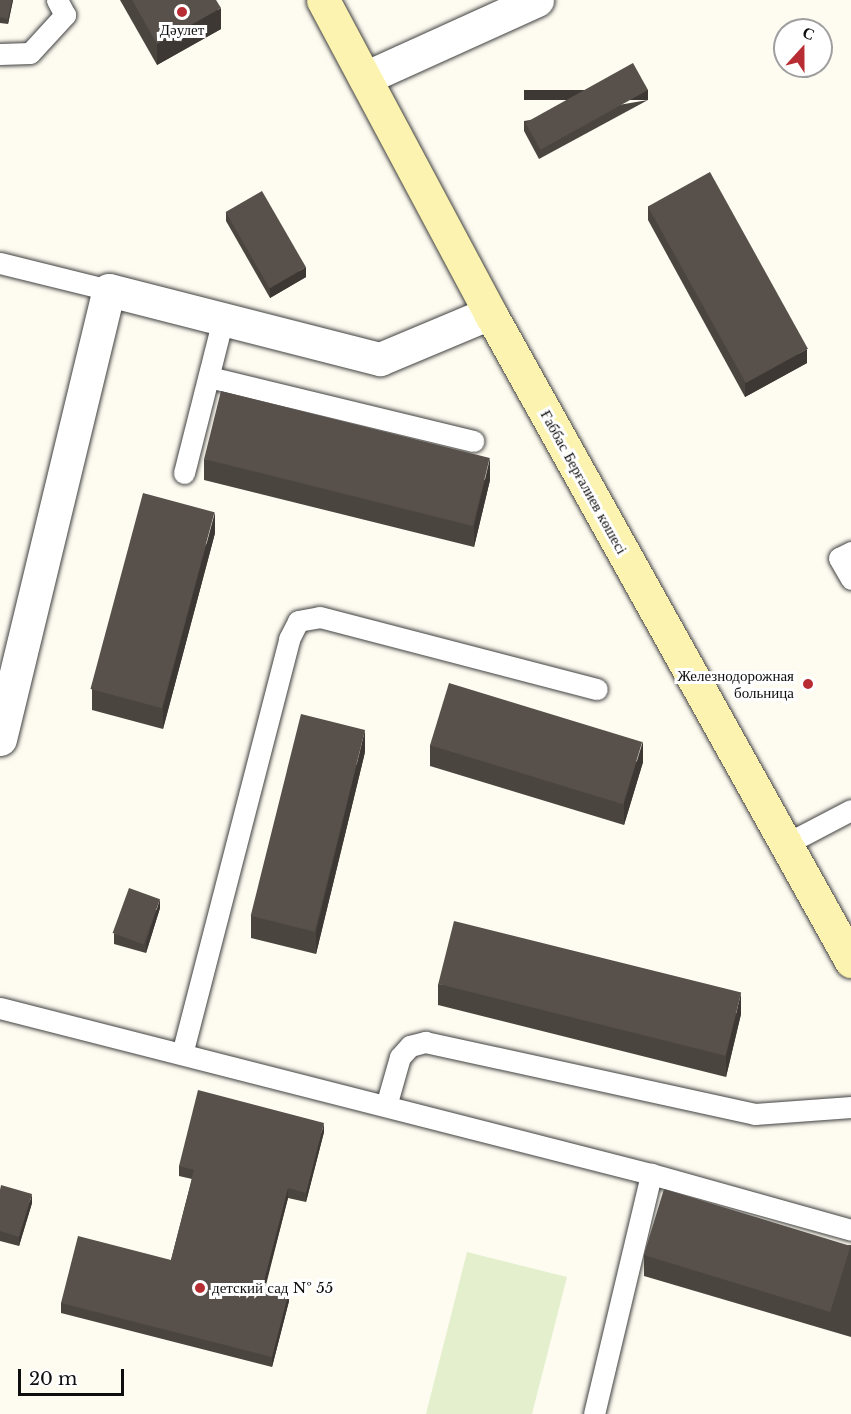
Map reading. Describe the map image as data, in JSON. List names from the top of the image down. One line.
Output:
{"streets":{"main road":["Ғаббас Берғалиев көшесі"]},"places":["Дәулет","Железнодорожная больница","детский сад № 55"],"scale_bar":"20 m","north":"top"}
